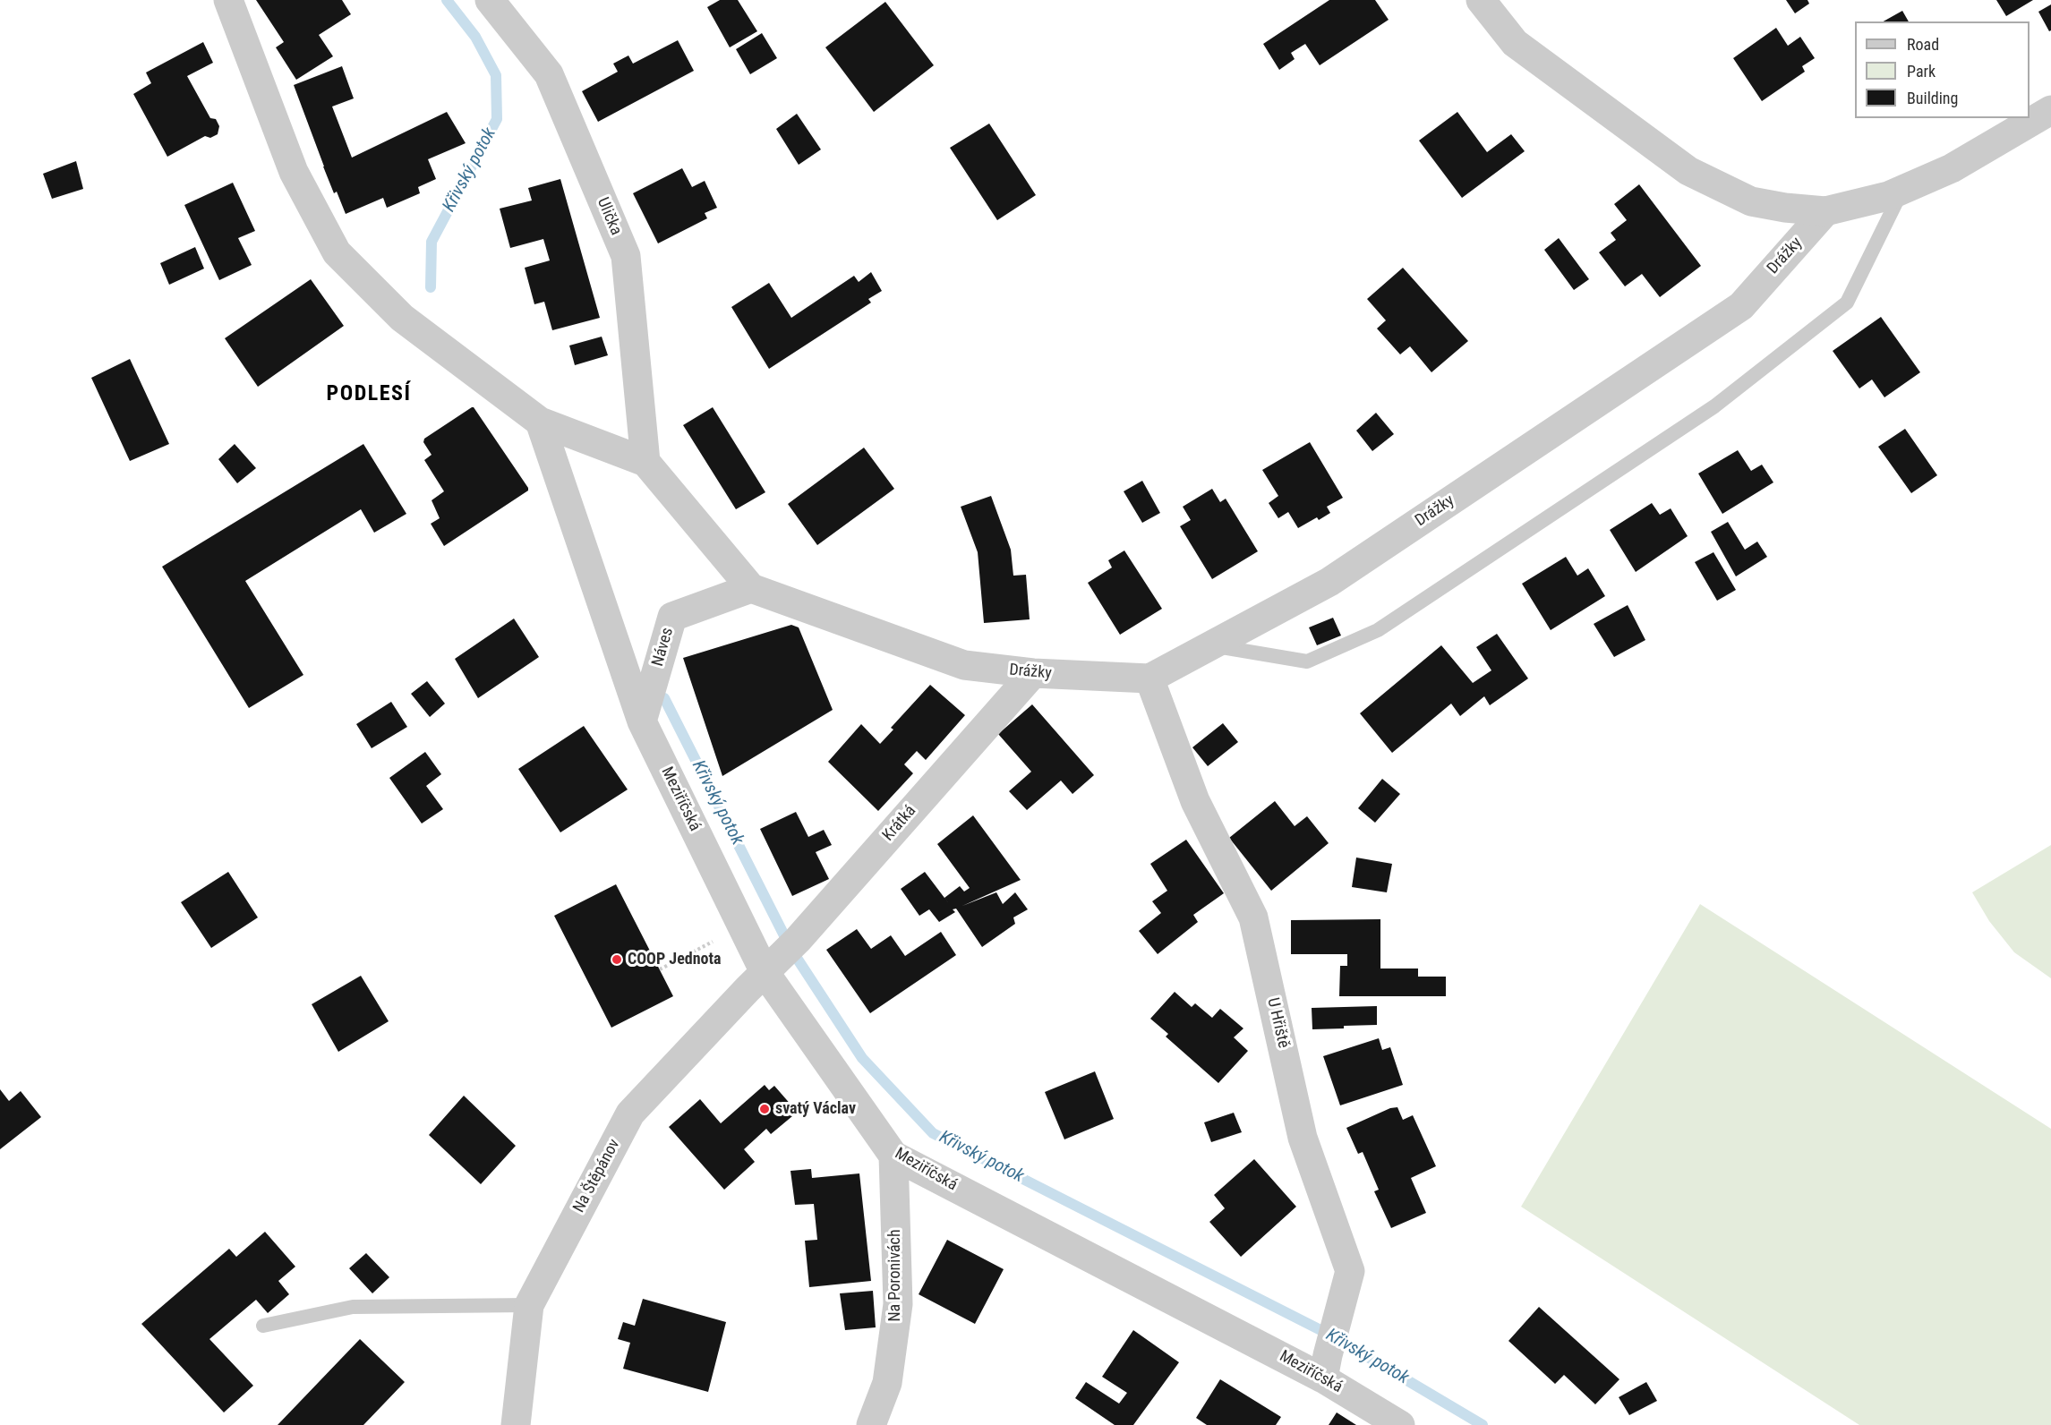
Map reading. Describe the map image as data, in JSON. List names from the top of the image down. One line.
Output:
{"streets":{"street":["Ulička","Drážky","Náves","Meziříčská","Krátká","U Hřiště","Na Štěpánov","Na Poronivách"]},"crossings":[["Drážky","Náves"],["Drážky","Krátká"],["Drážky","U Hřiště"],["Náves","Meziříčská"],["Meziříčská","Krátká"],["Meziříčská","U Hřiště"],["Meziříčská","Na Štěpánov"],["Meziříčská","Na Poronivách"],["Krátká","Na Štěpánov"]],"districts":["PODLESÍ"],"water":["Křivský potok"],"places":["COOP Jednota","svatý Václav"],"legend":["Road","Park","Building"]}
